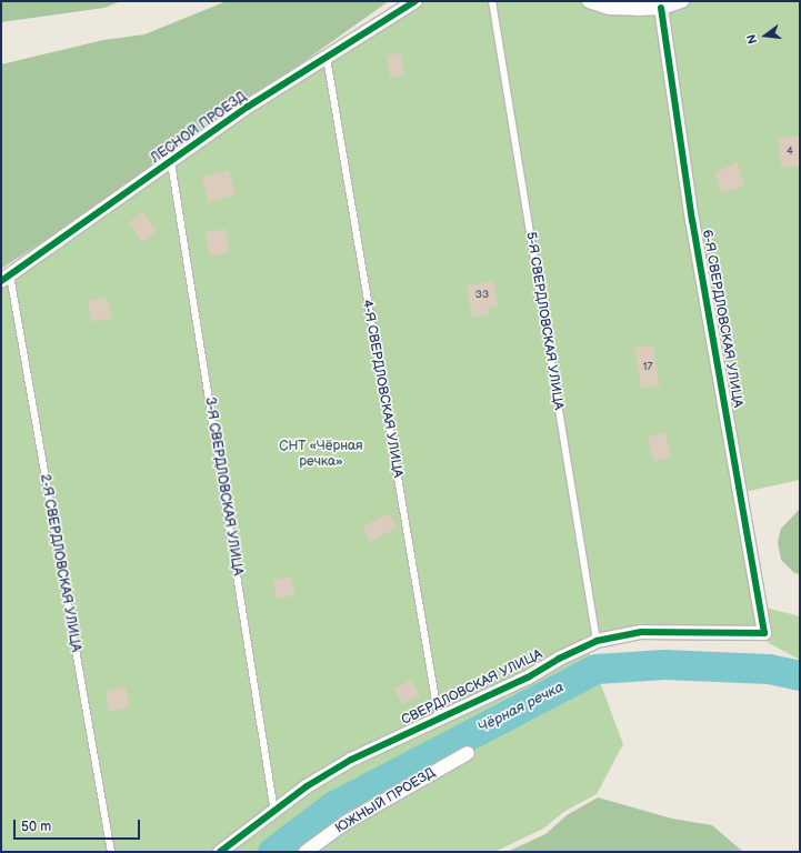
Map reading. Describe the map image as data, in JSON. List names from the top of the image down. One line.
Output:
{"streets":{"street":["ЛЕСНОЙ ПРОЕЗД","6-Я СВЕРДЛОВСКАЯ УЛИЦА","СВЕРДЛОВСКАЯ УЛИЦА","ЮЖНЫЙ ПРОЕЗД"],"lane":["5-Я СВЕРДЛОВСКАЯ УЛИЦА","4-Я СВЕРДЛОВСКАЯ УЛИЦА","3-Я СВЕРДЛОВСКАЯ УЛИЦА","2-Я СВЕРДЛОВСКАЯ УЛИЦА"]},"crossings":[["ЛЕСНОЙ ПРОЕЗД","4-Я СВЕРДЛОВСКАЯ УЛИЦА"],["ЛЕСНОЙ ПРОЕЗД","3-Я СВЕРДЛОВСКАЯ УЛИЦА"],["ЛЕСНОЙ ПРОЕЗД","2-Я СВЕРДЛОВСКАЯ УЛИЦА"],["6-Я СВЕРДЛОВСКАЯ УЛИЦА","СВЕРДЛОВСКАЯ УЛИЦА"],["5-Я СВЕРДЛОВСКАЯ УЛИЦА","СВЕРДЛОВСКАЯ УЛИЦА"],["4-Я СВЕРДЛОВСКАЯ УЛИЦА","СВЕРДЛОВСКАЯ УЛИЦА"],["3-Я СВЕРДЛОВСКАЯ УЛИЦА","СВЕРДЛОВСКАЯ УЛИЦА"]],"water":["Чёрная речка"],"parks":["СНТ «Чёрная речка»"],"house_numbers":["4","33","17"],"scale_bar":"50 m","north":"left"}
